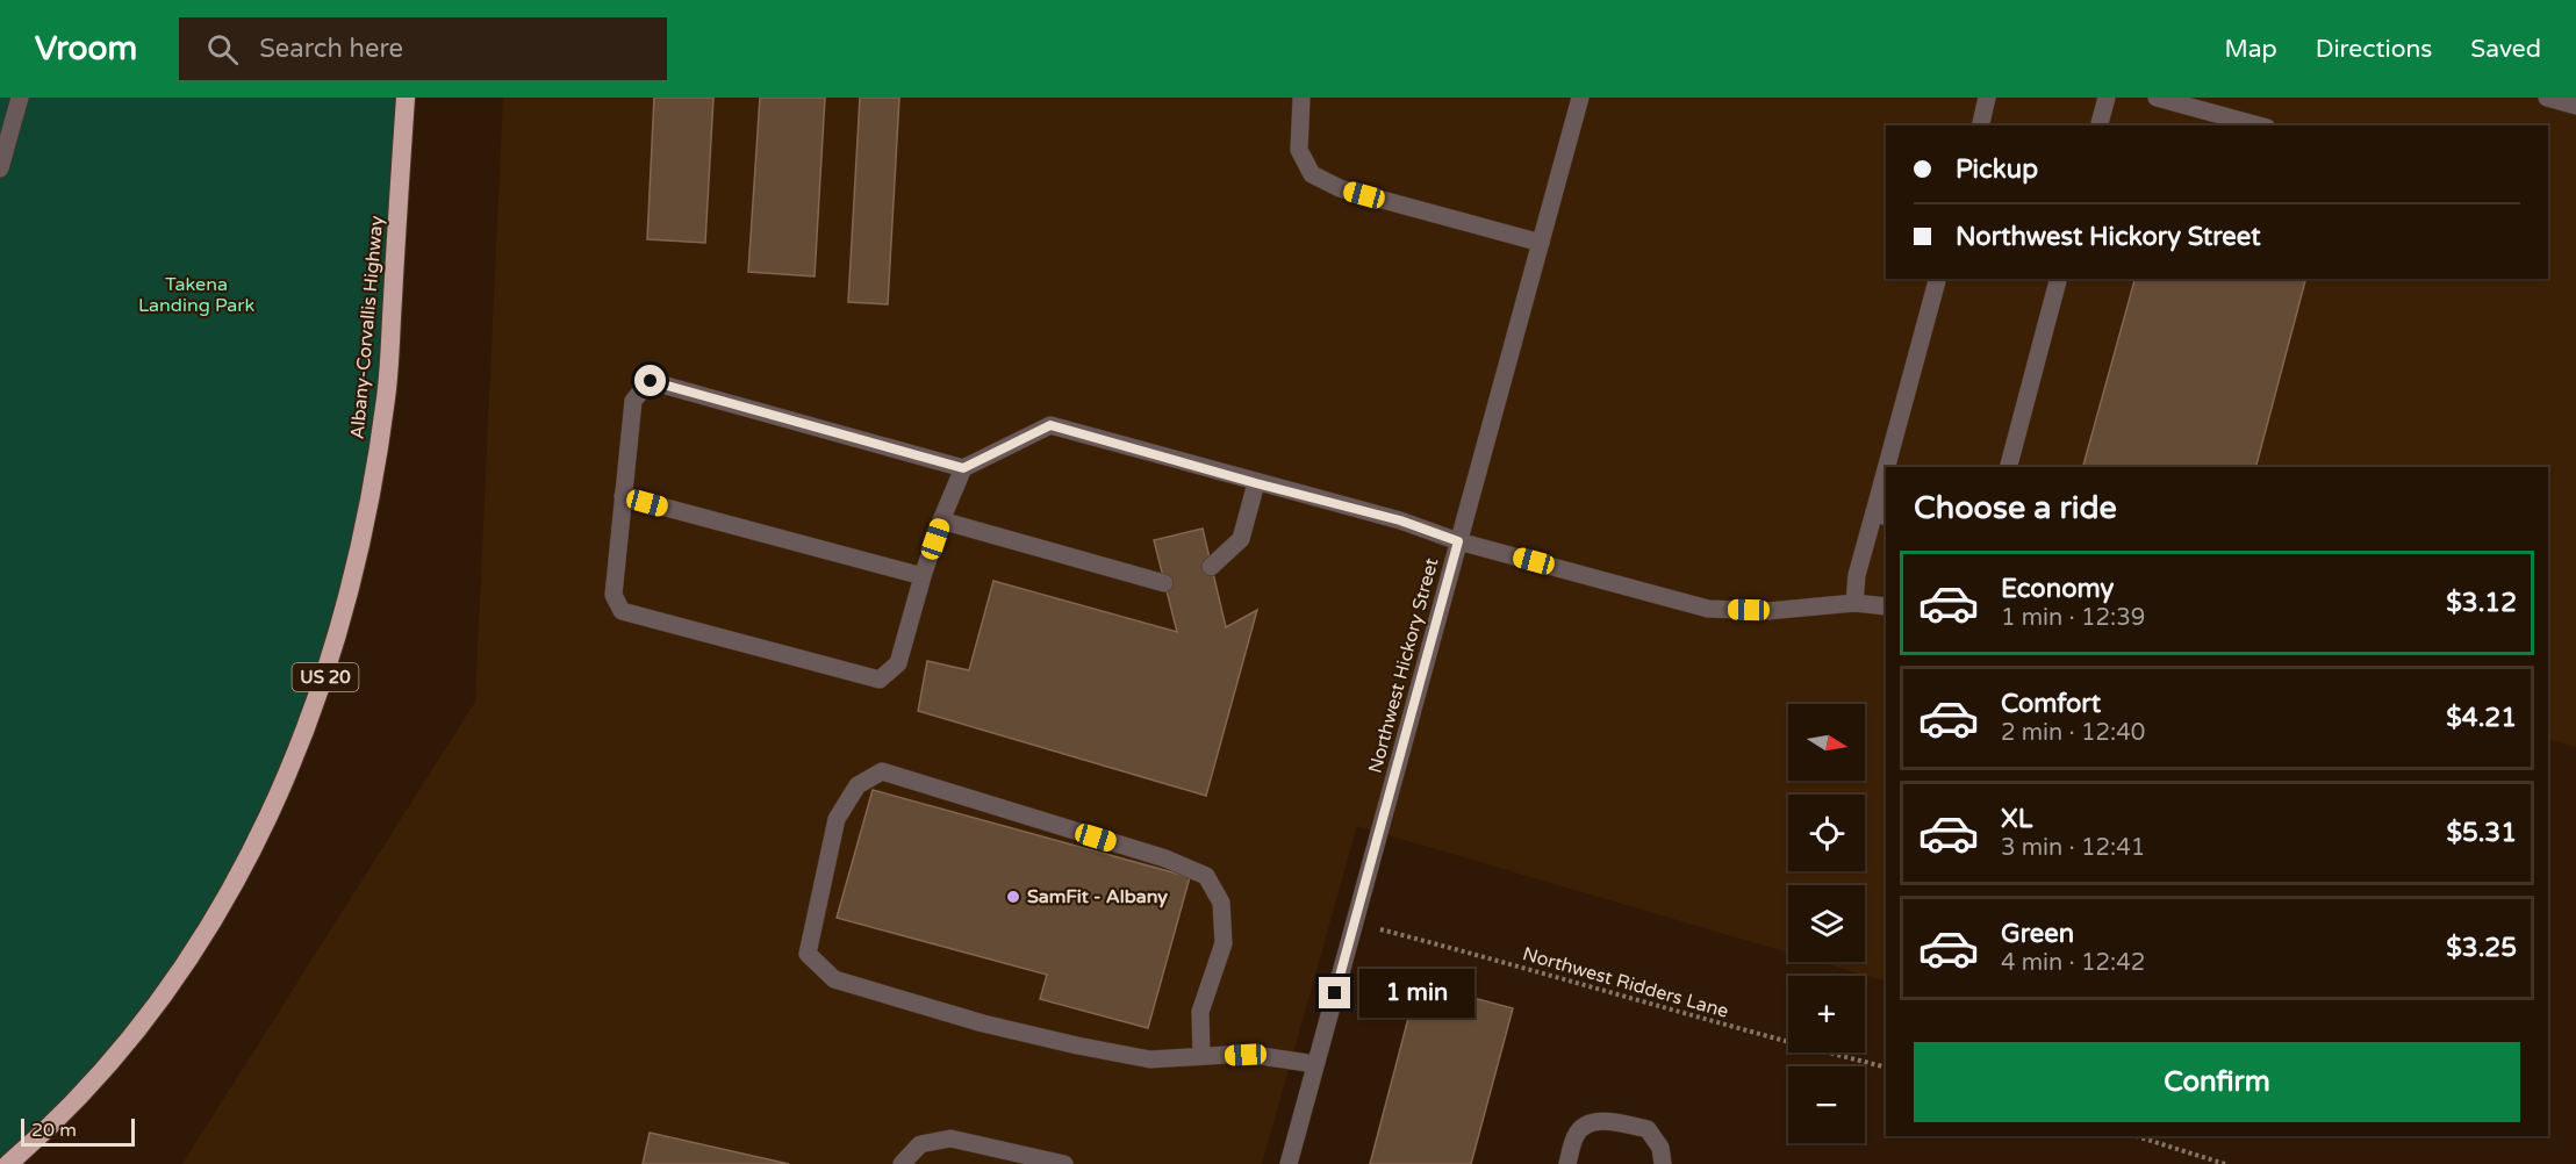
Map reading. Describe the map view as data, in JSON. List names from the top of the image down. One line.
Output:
{"streets":{"highway":["Albany-Corvallis Highway","US 20"],"street":["Northwest Hickory Street"],"path":["Northwest Ridders Lane"]},"crossings":[["Northwest Hickory Street","Northwest Ridders Lane"]],"parks":["Takena Landing Park"],"places":["SamFit - Albany"],"scale_bar":"20 m","north":"right","page":{"header":"Vroom","search":"Search here","nav":["Map","Directions","Saved"],"banner":["Pickup","Northwest Hickory Street"],"heading":"Choose a ride","list":[{"name":"Economy","note":"1 min · 12:39","value":"$3.12"},{"name":"Comfort","note":"2 min · 12:40","value":"$4.21"},{"name":"XL","note":"3 min · 12:41","value":"$5.31"},{"name":"Green","note":"4 min · 12:42","value":"$3.25"}],"map_buttons":["+","−"],"bubble":"1 min","buttons":"Confirm","scale":"20 m"}}
